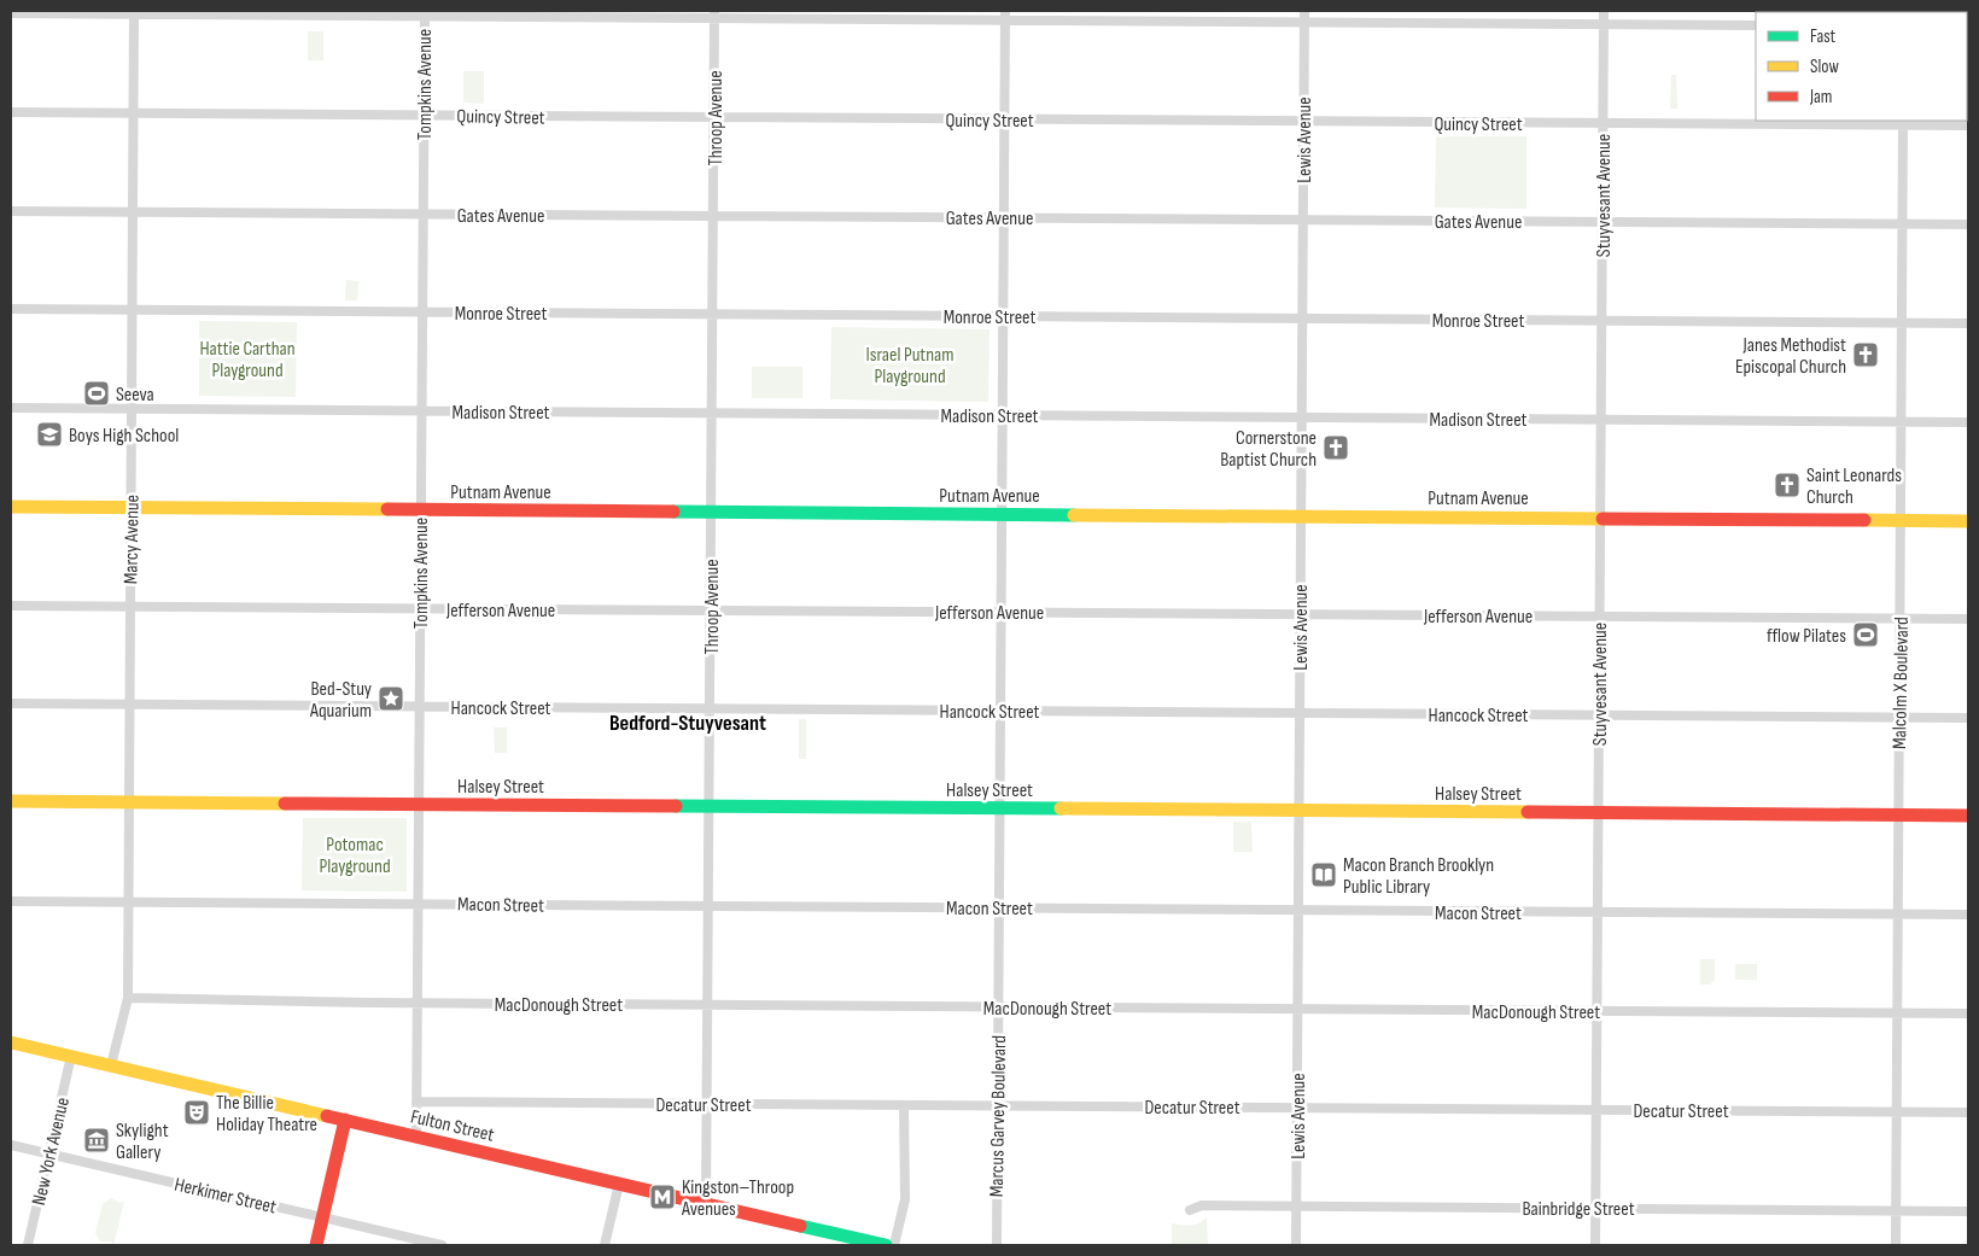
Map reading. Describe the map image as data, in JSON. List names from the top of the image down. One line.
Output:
{"streets":{"street":["Tompkins Avenue","Quincy Street","Throop Avenue","Lewis Avenue","Stuyvesant Avenue","Gates Avenue","Monroe Street","Madison Street","Putnam Avenue","Marcy Avenue","Jefferson Avenue","Malcolm X Boulevard","Hancock Street","Halsey Street","Macon Street","MacDonough Street","Decatur Street","Marcus Garvey Boulevard","Fulton Street","New York Avenue","Herkimer Street","Bainbridge Street"]},"crossings":[["Tompkins Avenue","Quincy Street"],["Tompkins Avenue","Gates Avenue"],["Tompkins Avenue","Monroe Street"],["Tompkins Avenue","Madison Street"],["Tompkins Avenue","Putnam Avenue"],["Tompkins Avenue","Jefferson Avenue"],["Tompkins Avenue","Hancock Street"],["Tompkins Avenue","Halsey Street"],["Tompkins Avenue","Macon Street"],["Tompkins Avenue","MacDonough Street"],["Tompkins Avenue","Decatur Street"],["Tompkins Avenue","Fulton Street"],["Quincy Street","Throop Avenue"],["Quincy Street","Lewis Avenue"],["Quincy Street","Stuyvesant Avenue"],["Quincy Street","Marcy Avenue"],["Quincy Street","Malcolm X Boulevard"],["Quincy Street","Marcus Garvey Boulevard"],["Throop Avenue","Gates Avenue"],["Throop Avenue","Monroe Street"],["Throop Avenue","Madison Street"],["Throop Avenue","Putnam Avenue"],["Throop Avenue","Jefferson Avenue"],["Throop Avenue","Hancock Street"],["Throop Avenue","Halsey Street"],["Throop Avenue","Macon Street"],["Throop Avenue","MacDonough Street"],["Throop Avenue","Decatur Street"],["Throop Avenue","Fulton Street"],["Lewis Avenue","Gates Avenue"],["Lewis Avenue","Monroe Street"],["Lewis Avenue","Madison Street"],["Lewis Avenue","Putnam Avenue"],["Lewis Avenue","Jefferson Avenue"],["Lewis Avenue","Hancock Street"],["Lewis Avenue","Halsey Street"],["Lewis Avenue","Macon Street"],["Lewis Avenue","MacDonough Street"],["Lewis Avenue","Decatur Street"],["Lewis Avenue","Bainbridge Street"],["Stuyvesant Avenue","Gates Avenue"],["Stuyvesant Avenue","Monroe Street"],["Stuyvesant Avenue","Madison Street"],["Stuyvesant Avenue","Putnam Avenue"],["Stuyvesant Avenue","Jefferson Avenue"],["Stuyvesant Avenue","Hancock Street"],["Stuyvesant Avenue","Halsey Street"],["Stuyvesant Avenue","Macon Street"],["Stuyvesant Avenue","MacDonough Street"],["Stuyvesant Avenue","Decatur Street"],["Stuyvesant Avenue","Bainbridge Street"],["Gates Avenue","Marcy Avenue"],["Gates Avenue","Malcolm X Boulevard"],["Gates Avenue","Marcus Garvey Boulevard"],["Monroe Street","Marcy Avenue"],["Monroe Street","Malcolm X Boulevard"],["Monroe Street","Marcus Garvey Boulevard"],["Madison Street","Marcy Avenue"],["Madison Street","Malcolm X Boulevard"],["Madison Street","Marcus Garvey Boulevard"],["Putnam Avenue","Marcy Avenue"],["Putnam Avenue","Malcolm X Boulevard"],["Putnam Avenue","Marcus Garvey Boulevard"],["Marcy Avenue","Jefferson Avenue"],["Marcy Avenue","Hancock Street"],["Marcy Avenue","Halsey Street"],["Marcy Avenue","Macon Street"],["Marcy Avenue","MacDonough Street"],["Marcy Avenue","Fulton Street"],["Jefferson Avenue","Malcolm X Boulevard"],["Jefferson Avenue","Marcus Garvey Boulevard"],["Malcolm X Boulevard","Hancock Street"],["Malcolm X Boulevard","Halsey Street"],["Malcolm X Boulevard","Macon Street"],["Malcolm X Boulevard","MacDonough Street"],["Malcolm X Boulevard","Decatur Street"],["Malcolm X Boulevard","Bainbridge Street"],["Hancock Street","Marcus Garvey Boulevard"],["Halsey Street","Marcus Garvey Boulevard"],["Macon Street","Marcus Garvey Boulevard"],["MacDonough Street","Marcus Garvey Boulevard"],["Decatur Street","Marcus Garvey Boulevard"],["Fulton Street","New York Avenue"],["New York Avenue","Herkimer Street"]],"districts":["Bedford-Stuyvesant"],"parks":["Hattie Carthan Playground","Israel Putnam Playground","Potomac Playground"],"places":{"church":["Janes Methodist Episcopal Church","Cornerstone Baptist Church","Saint Leonards Church"],"sports":["Seeva","fflow Pilates"],"school or university":["Boys High School"],"place":["Bed-Stuy Aquarium"],"library":["Macon Branch Brooklyn Public Library"],"theatre":["The Billie Holiday Theatre"],"museum":["Skylight Gallery"],"metro station":["Kingston–Throop Avenues"]},"legend":["Fast","Slow","Jam"]}
